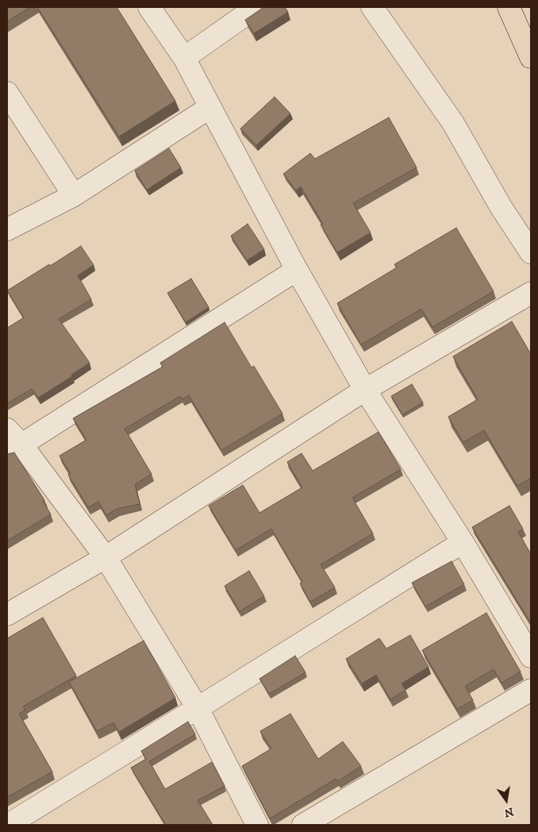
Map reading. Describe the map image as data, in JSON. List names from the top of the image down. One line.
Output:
{"north":"bottom"}
